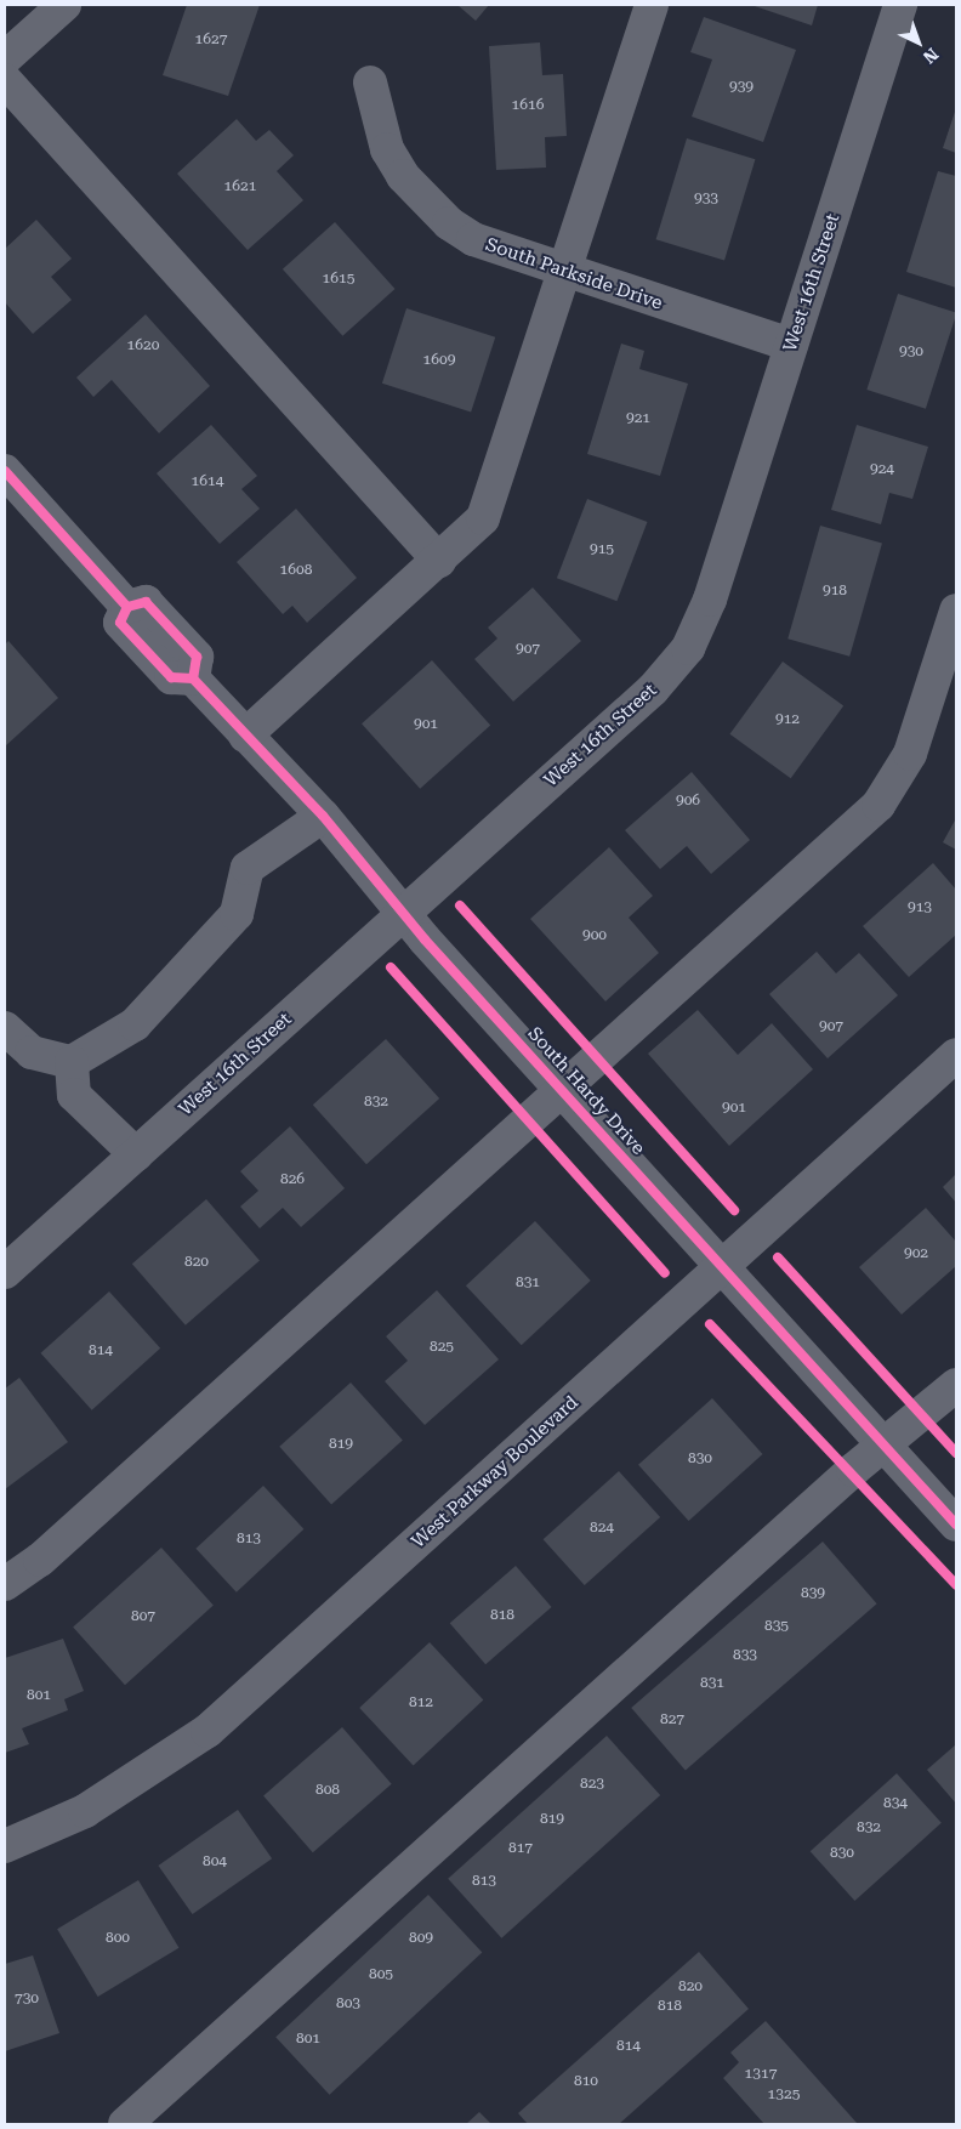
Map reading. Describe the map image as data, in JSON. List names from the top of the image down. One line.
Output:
{"streets":{"street":["South Parkside Drive","West 16th Street","South Hardy Drive","West Parkway Boulevard"]},"crossings":[["South Parkside Drive","West 16th Street"],["West 16th Street","South Hardy Drive"],["South Hardy Drive","West Parkway Boulevard"]],"house_numbers":["1627","939","1616","1621","933","1615","1620","930","1609","921","924","1614","915","1608","918","907","912","901","906","913","900","907","832","901","826","902","820","831","825","814","819","830","824","813","839","818","807","835","833","831","801","812","827","823","808","834","819","832","817","830","804","813","800","809","805","820","730","803","818","801","814","1317","810","1325"],"north":"bottom right"}
